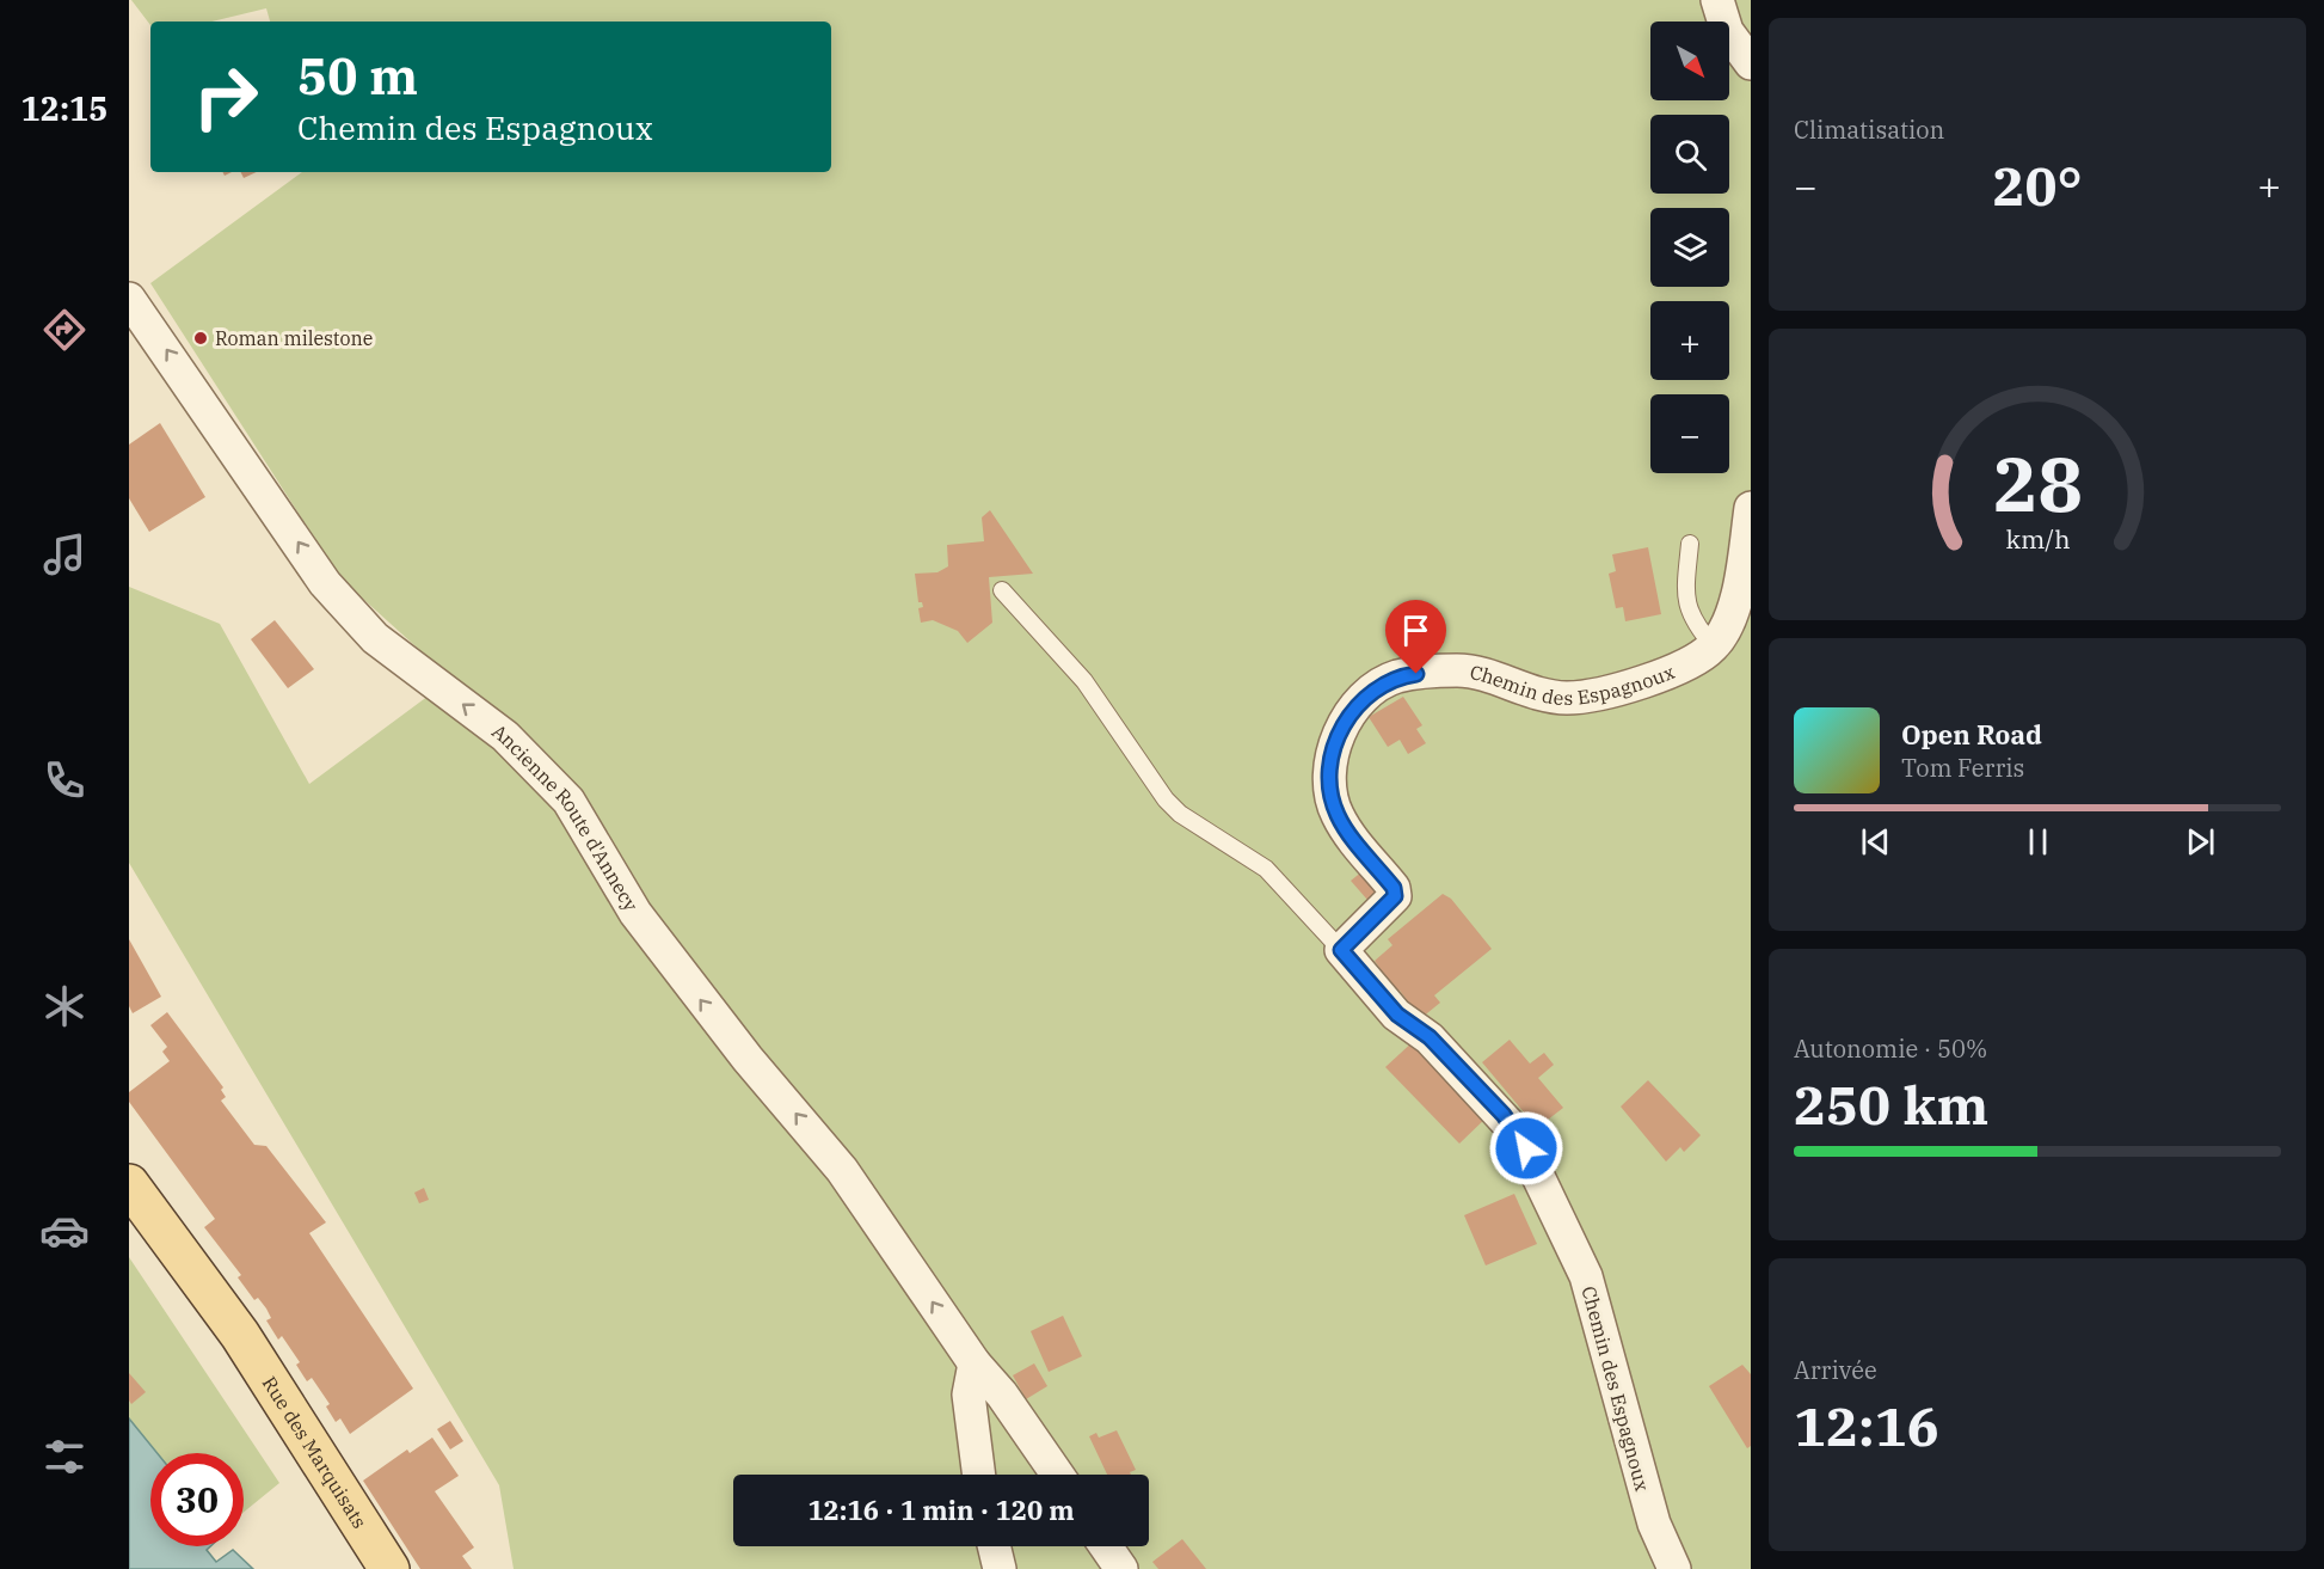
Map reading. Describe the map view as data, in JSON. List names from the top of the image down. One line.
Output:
{"streets":{"main road":["Rue des Marquisats"],"street":["Chemin des Espagnoux","Ancienne Route d'Annecy"]},"one_way":["Ancienne Route d'Annecy"],"places":["Roman milestone"],"north":"bottom right","page":{"tabs":"12:15","tile":["Climatisation",["Autonomie · 50%","250 km"],["Arrivée","12:16"]],"map_buttons":["+","−"],"turn":["50 m","Chemin des Espagnoux"],"heat":["−","20°","+"],"song":["Open Road","Tom Ferris"],"limit":"30","trip":"12:16 · 1 min · 120 m","gauge":["28","km/h"]}}
